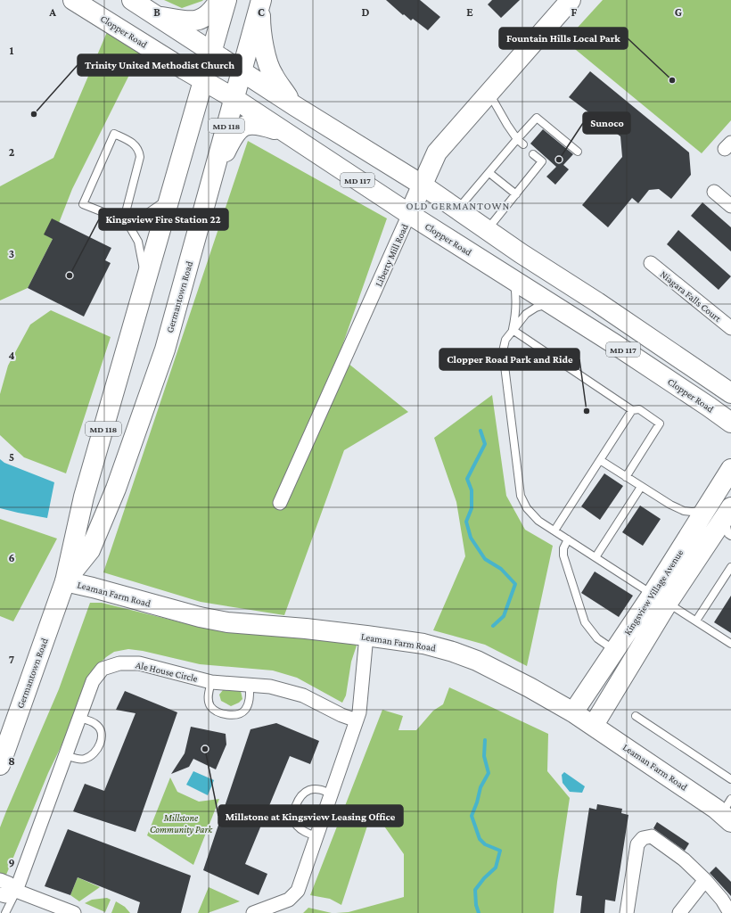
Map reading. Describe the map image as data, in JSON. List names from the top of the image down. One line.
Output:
{"streets":{"main road":["Clopper Road","MD 118","MD 117","Liberty Mill Road","Germantown Road","Kingsview Village Avenue","Leaman Farm Road"],"street":["Niagara Falls Court","Ale House Circle"]},"crossings":[["Clopper Road","Liberty Mill Road"],["Clopper Road","Germantown Road"],["MD 117","Liberty Mill Road"],["MD 117","Germantown Road"],["Germantown Road","Leaman Farm Road"],["Kingsview Village Avenue","Leaman Farm Road"]],"districts":["OLD GERMANTOWN"],"parks":["Millstone Community Park"],"places":["Fountain Hills Local Park","Trinity United Methodist Church","Sunoco","Kingsview Fire Station 22","Clopper Road Park and Ride","Millstone at Kingsview Leasing Office"],"grid":{"columns":["A","B","C","D","E","F","G"],"rows":["1","2","3","4","5","6","7","8","9"]}}
